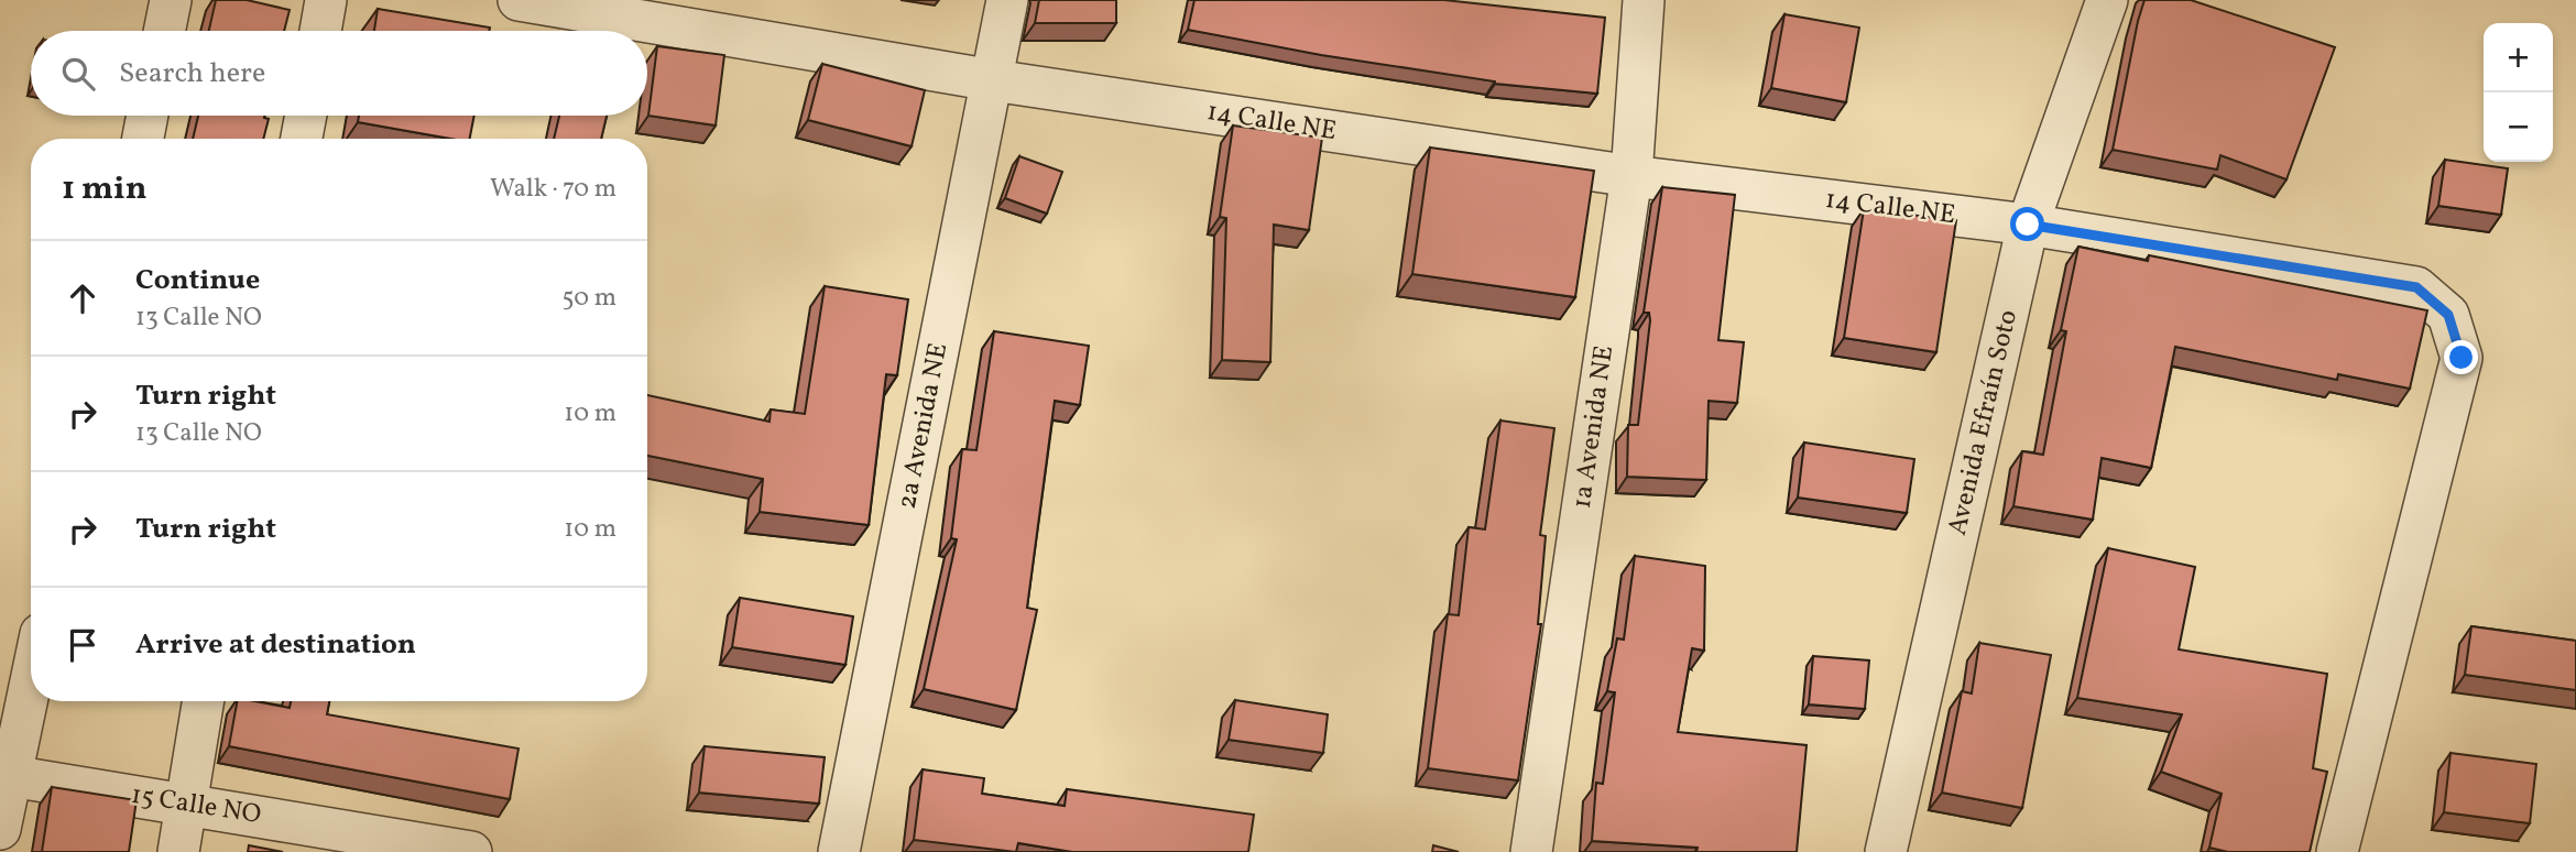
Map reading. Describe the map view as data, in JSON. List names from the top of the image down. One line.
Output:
{"streets":{"street":["14 Calle NE","Avenida Efraín Soto","2a Avenida NE","1a Avenida NE","15 Calle NO"]},"crossings":[["14 Calle NE","Avenida Efraín Soto"],["14 Calle NE","2a Avenida NE"],["14 Calle NE","1a Avenida NE"]],"page":{"map_buttons":["+","−"],"search":"Search here","heading":["1 min","Walk · 70 m"],"list":[["Continue","13 Calle NO","50 m"],["Turn right","13 Calle NO","10 m"],["Turn right","10 m"],"Arrive at destination"]}}
